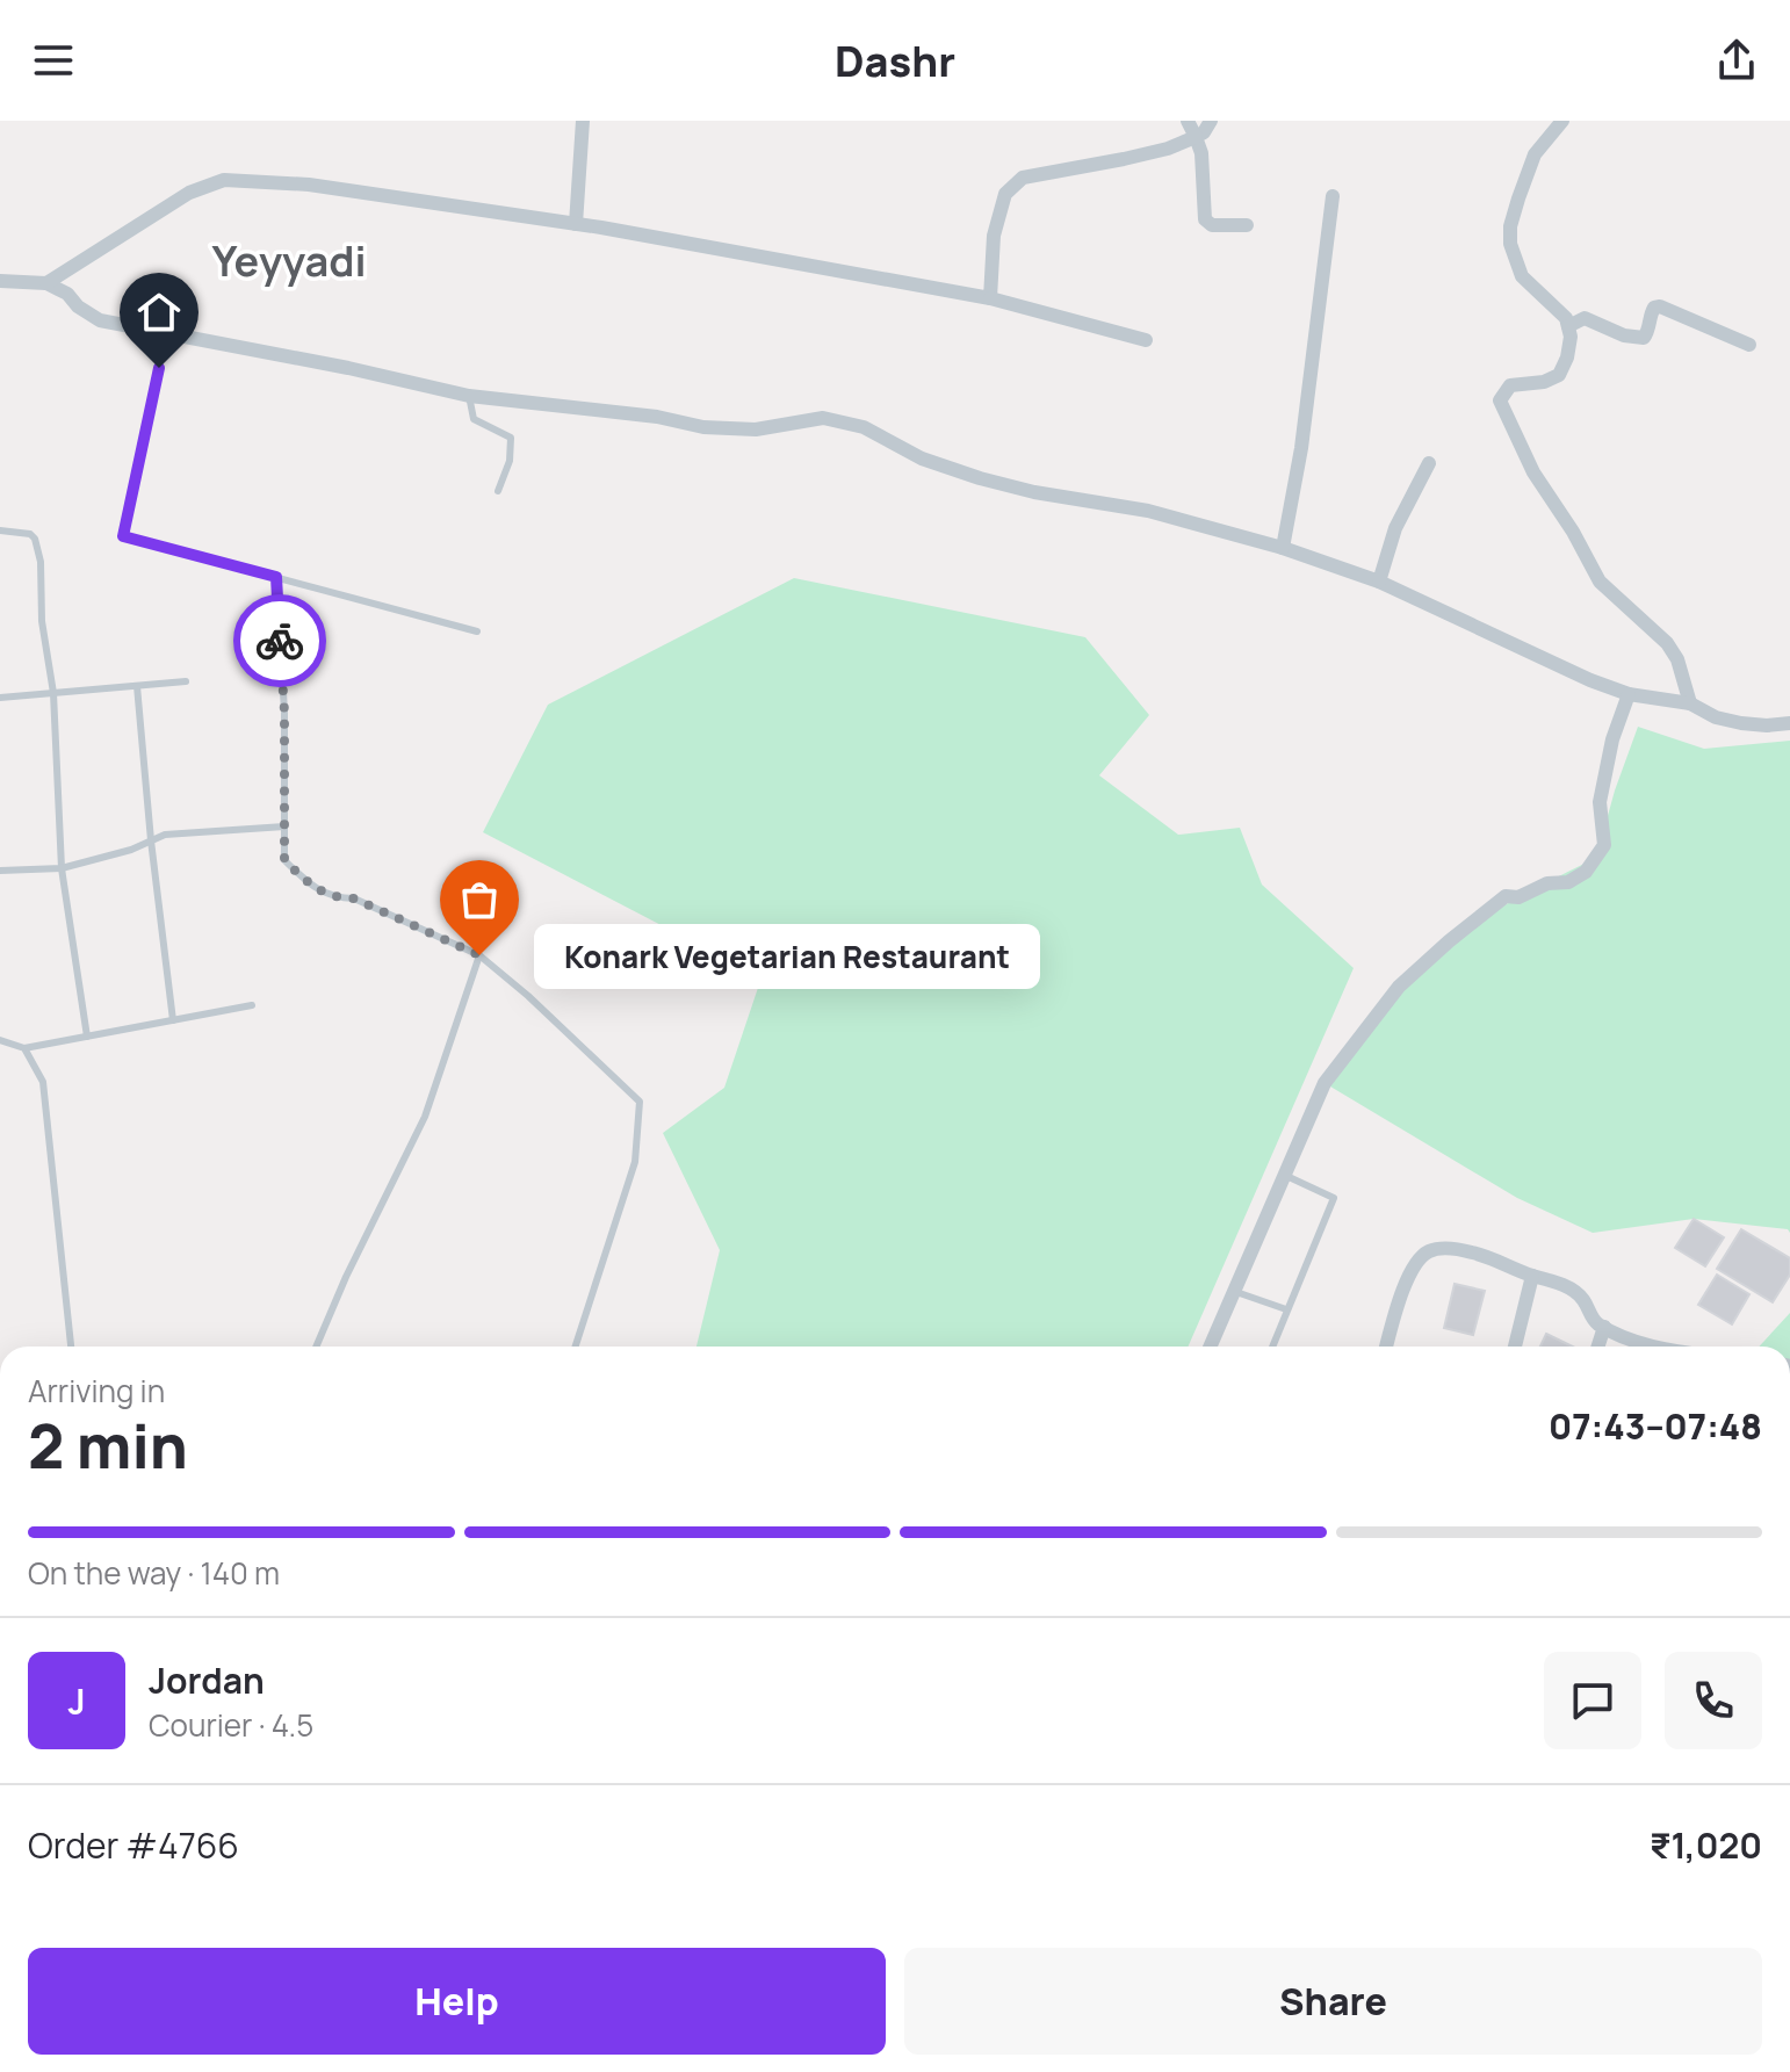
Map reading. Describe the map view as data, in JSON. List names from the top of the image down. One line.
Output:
{"districts":["Yeyyadi"],"places":["Konark Vegetarian Restaurant"],"page":{"header":"Dashr","bubble":"Konark Vegetarian Restaurant","heading":["2 min","Arriving in","07:43–07:48"],"panel":["Jordan","Courier · 4.5","Order #4766","₹1,020"],"bar":"On the way · 140 m","round":"J","buttons":["Help","Share"]}}
